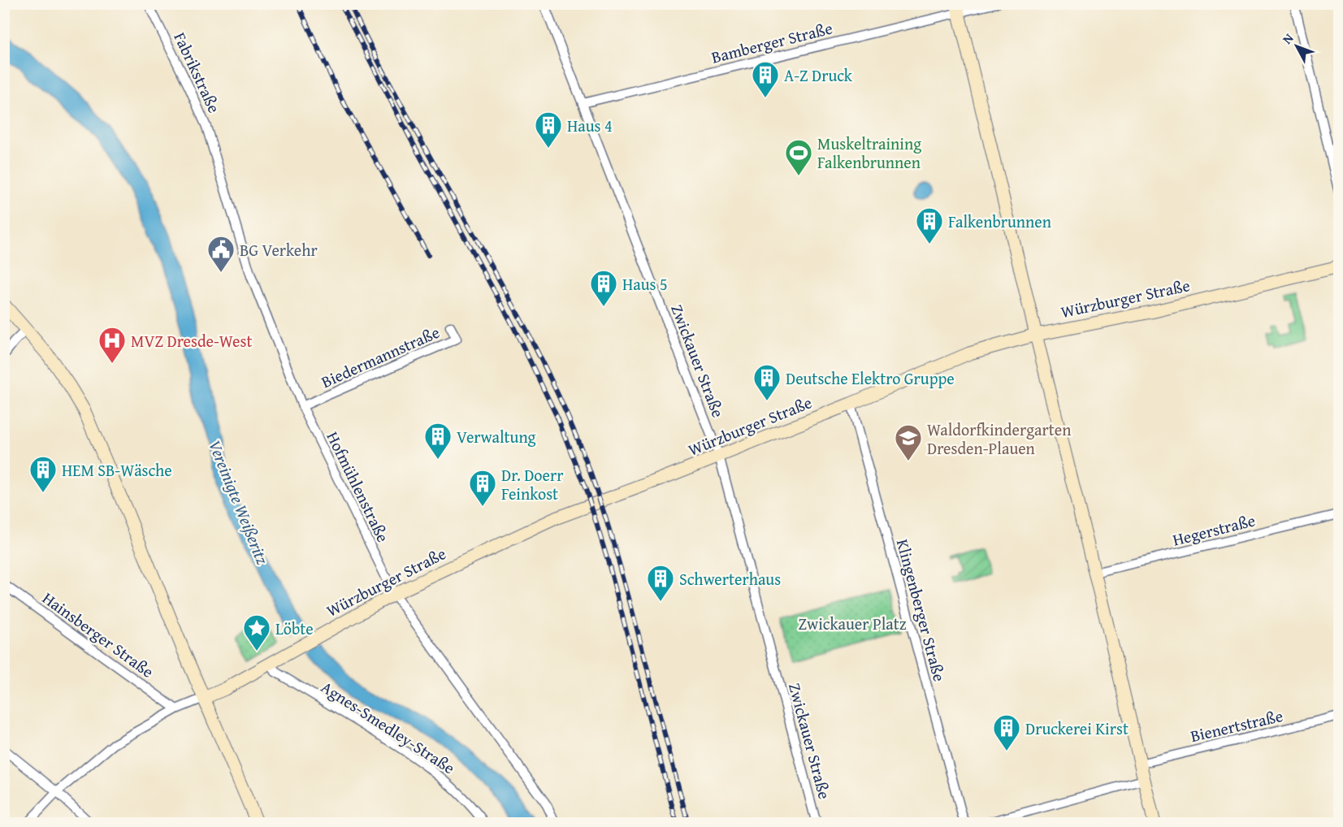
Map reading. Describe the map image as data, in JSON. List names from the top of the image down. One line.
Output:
{"streets":{"street":["Bamberger Straße","Fabrikstraße","Würzburger Straße","Biedermannstraße","Zwickauer Straße","Hofmühlenstraße","Hegerstraße","Klingenberger Straße","Hainsberger Straße","Bienertstraße","Agnes-Smedley-Straße"]},"crossings":[["Bamberger Straße","Zwickauer Straße"],["Fabrikstraße","Hofmühlenstraße"],["Würzburger Straße","Zwickauer Straße"],["Würzburger Straße","Hofmühlenstraße"],["Würzburger Straße","Klingenberger Straße"],["Würzburger Straße","Agnes-Smedley-Straße"],["Biedermannstraße","Hofmühlenstraße"]],"water":["Vereinigte Weißeritz"],"parks":["Zwickauer Platz"],"places":{"building":["A-Z Druck","Haus 4","Falkenbrunnen","Haus 5","Deutsche Elektro Gruppe","Verwaltung","HEM SB-Wäsche","Dr. Doerr Feinkost","Schwerterhaus","Druckerei Kirst"],"sports":["Muskeltraining Falkenbrunnen"],"public building":["BG Verkehr"],"hospital":["MVZ Dresde-West"],"school or university":["Waldorfkindergarten Dresden-Plauen"],"place":["Löbte"]},"north":"top left"}
